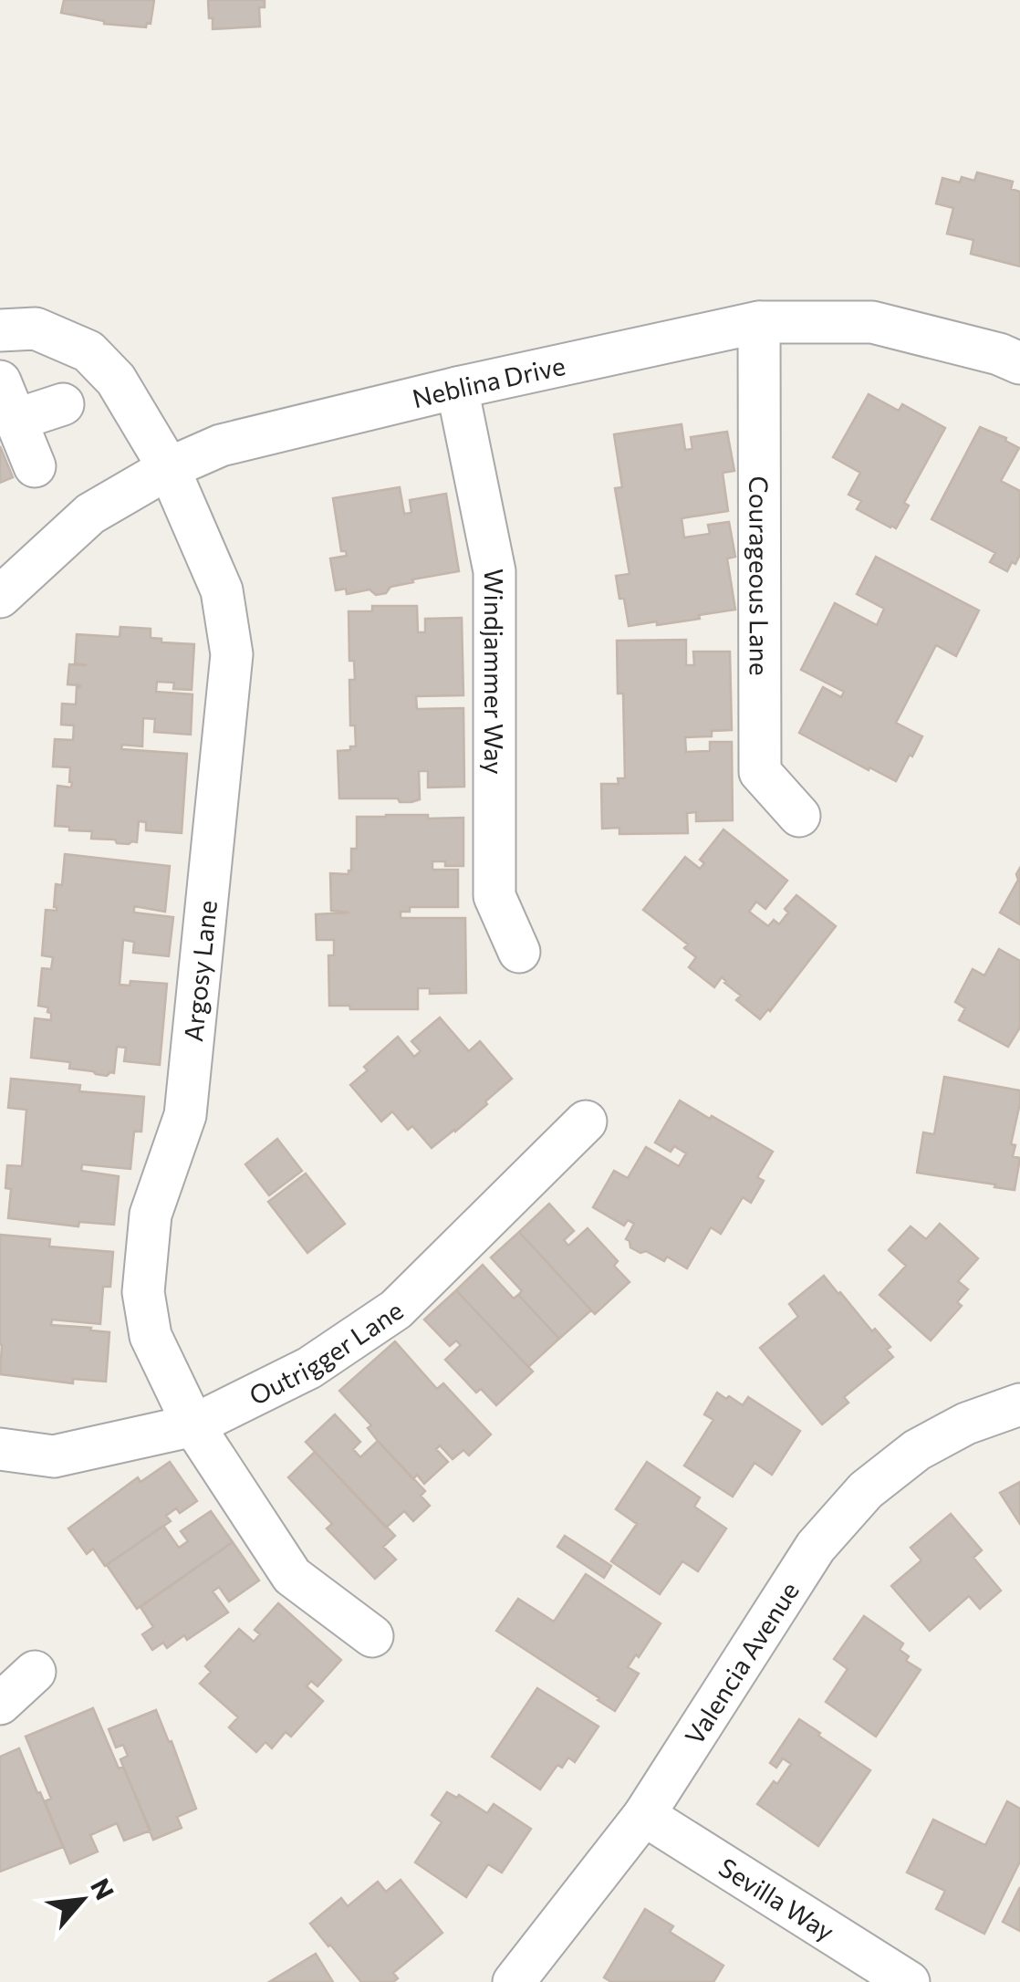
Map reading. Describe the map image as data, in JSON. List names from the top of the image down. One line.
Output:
{"streets":{"street":["Neblina Drive","Courageous Lane","Windjammer Way","Argosy Lane","Outrigger Lane","Valencia Avenue","Sevilla Way"]},"crossings":[["Neblina Drive","Courageous Lane"],["Neblina Drive","Windjammer Way"],["Neblina Drive","Argosy Lane"],["Argosy Lane","Outrigger Lane"],["Valencia Avenue","Sevilla Way"]],"north":"top right"}
